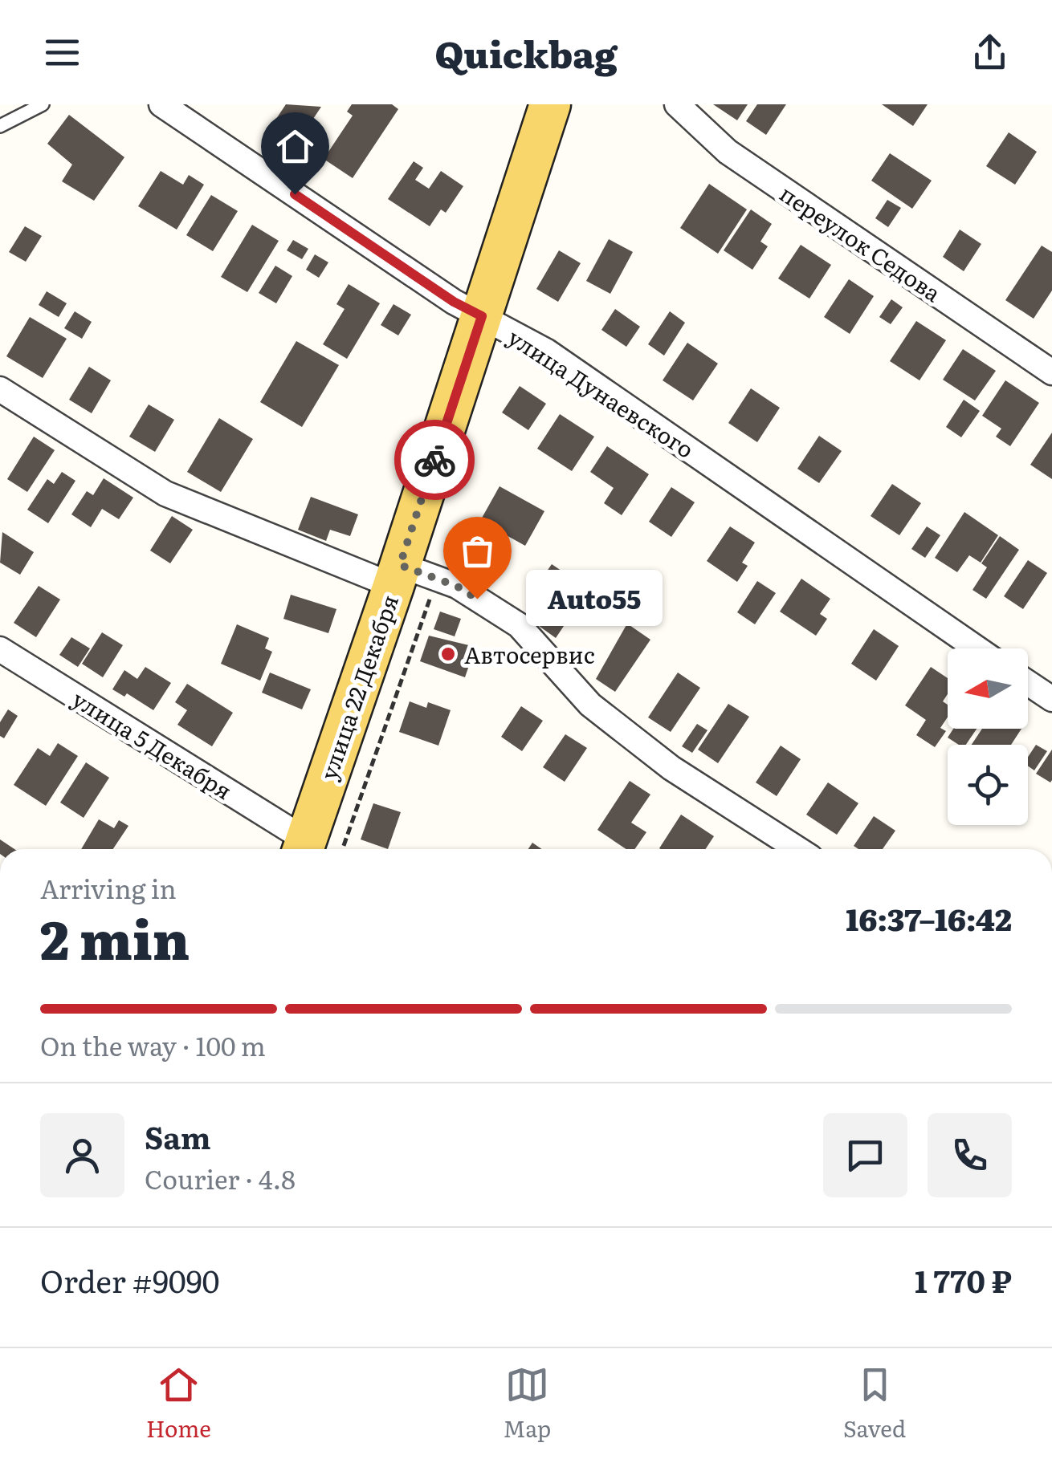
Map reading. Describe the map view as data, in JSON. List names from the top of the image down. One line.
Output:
{"streets":{"main road":["улица 22 Декабря"],"street":["переулок Седова","улица Дунаевского","улица 5 Декабря"]},"crossings":[["улица Дунаевского","улица 22 Декабря"]],"places":["Auto55","Автосервис"],"north":"left","page":{"header":"Quickbag","bubble":"Auto55","heading":["2 min","Arriving in","16:37–16:42"],"panel":["Sam","Courier · 4.8","Order #9090","1 770 ₽"],"bar":"On the way · 100 m","tabs":["Home","Map","Saved"]}}
